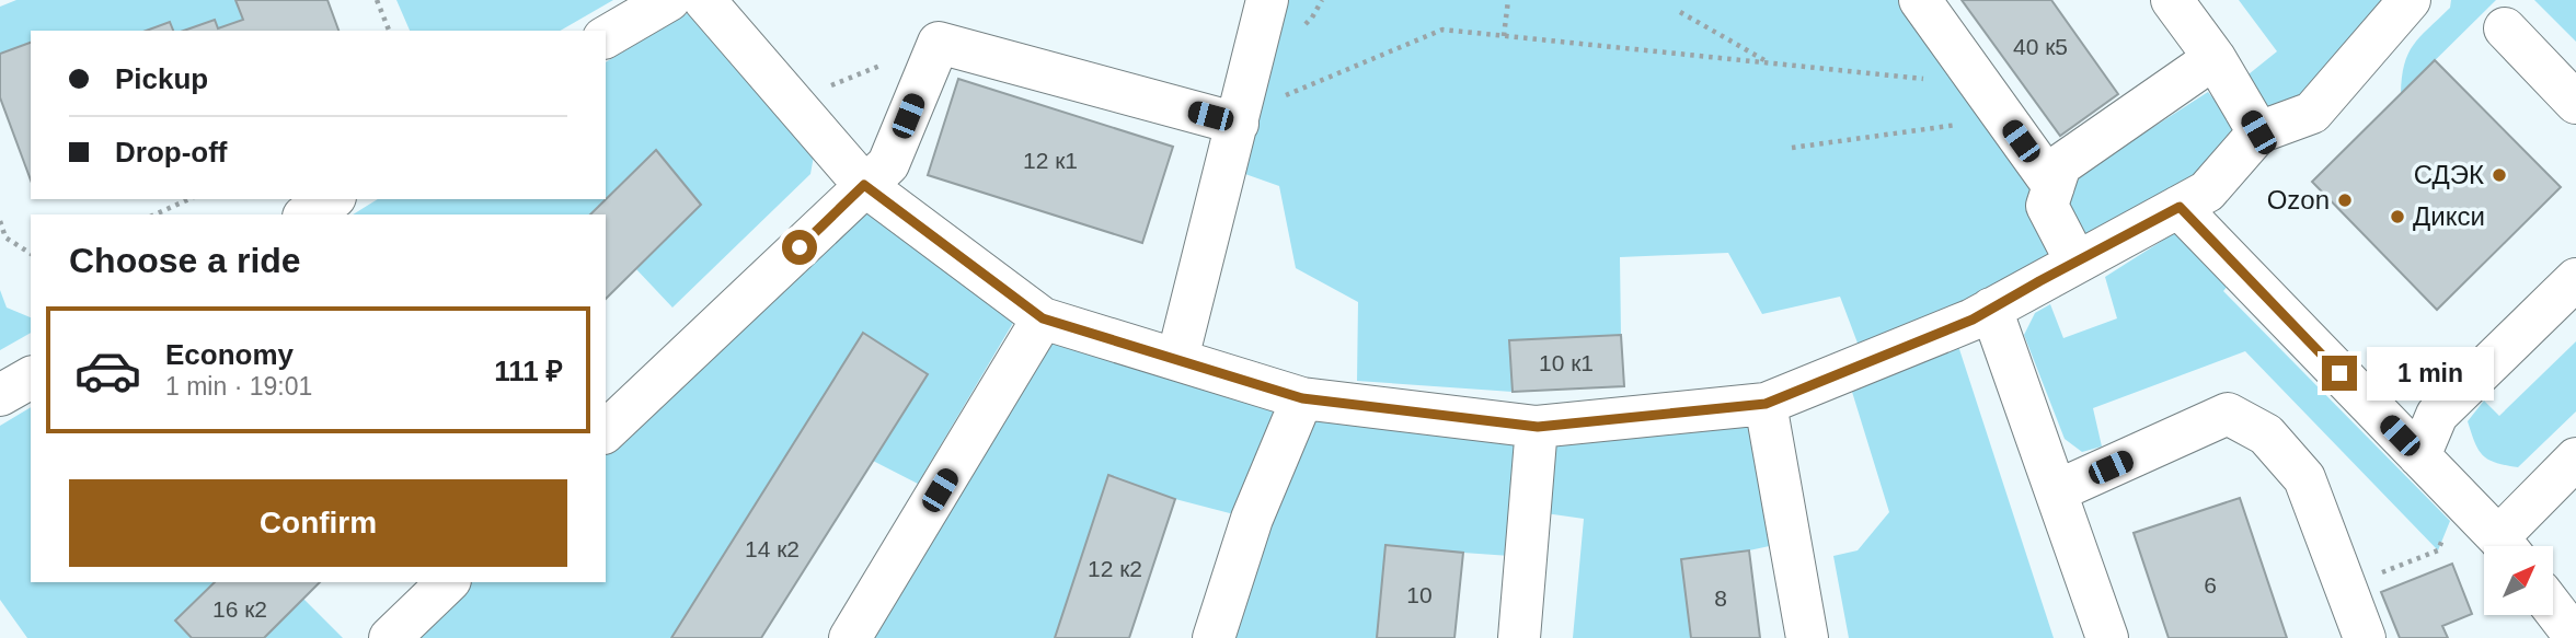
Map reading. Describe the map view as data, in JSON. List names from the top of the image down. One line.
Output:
{"places":["СДЭК","Ozon","Дикси"],"house_numbers":["40 к5","12 к1","10 к1","14 к2","12 к2","6","10","8","16 к2"],"north":"top right","page":{"banner":["Pickup","Drop-off"],"heading":"Choose a ride","list":[{"name":"Economy","note":"1 min · 19:01","value":"111 ₽"}],"bubble":"1 min","buttons":"Confirm"}}
